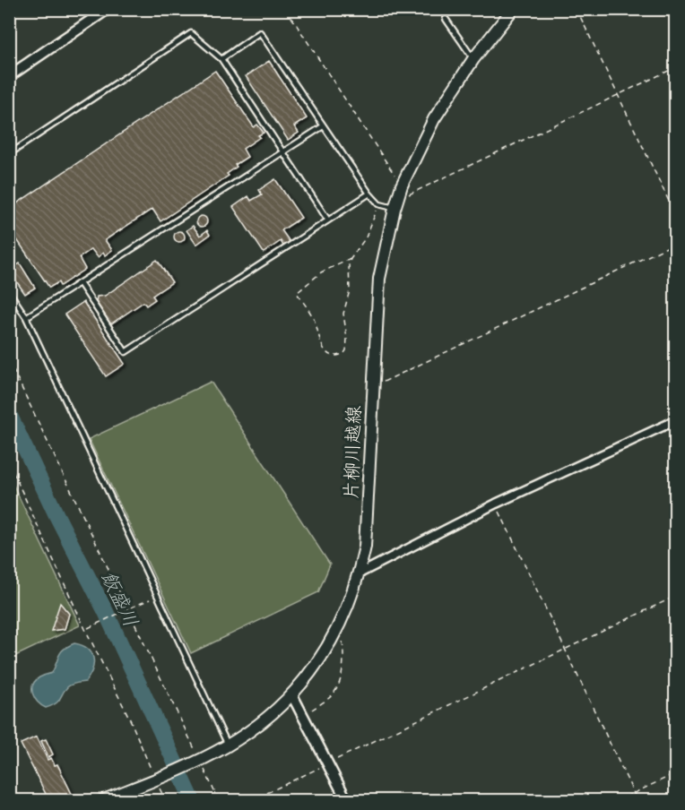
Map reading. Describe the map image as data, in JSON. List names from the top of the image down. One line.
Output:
{"streets":{"main road":["片柳川越線"]},"water":["飯盛川"]}
